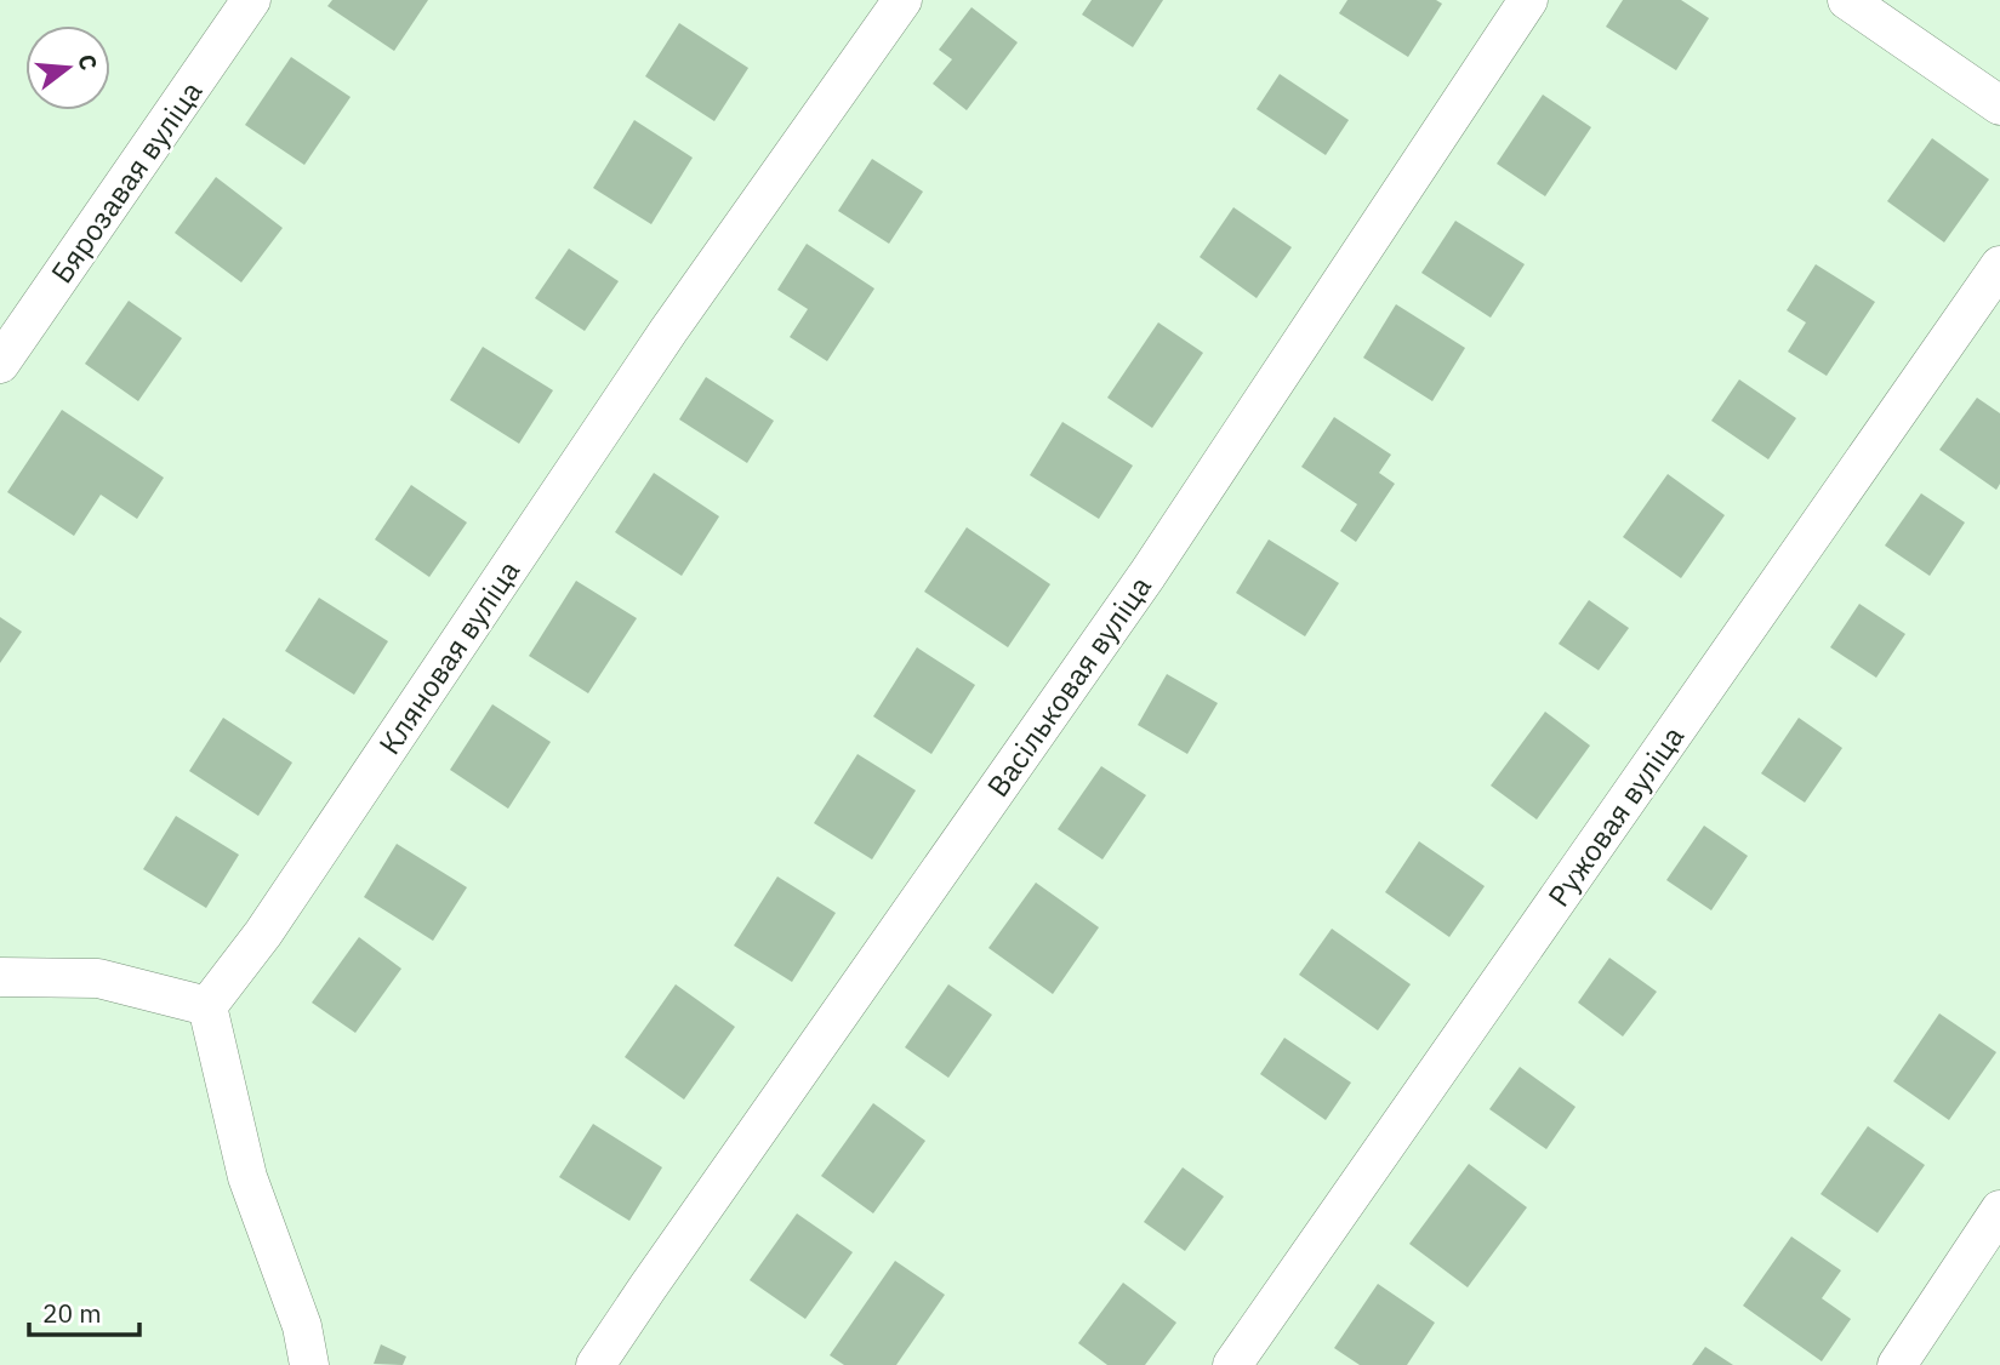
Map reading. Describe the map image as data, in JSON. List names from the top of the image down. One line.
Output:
{"streets":{"street":["Бярозавая вуліца","Кляновая вуліца","Васільковая вуліца","Ружовая вуліца"]},"scale_bar":"20 m","north":"right"}
